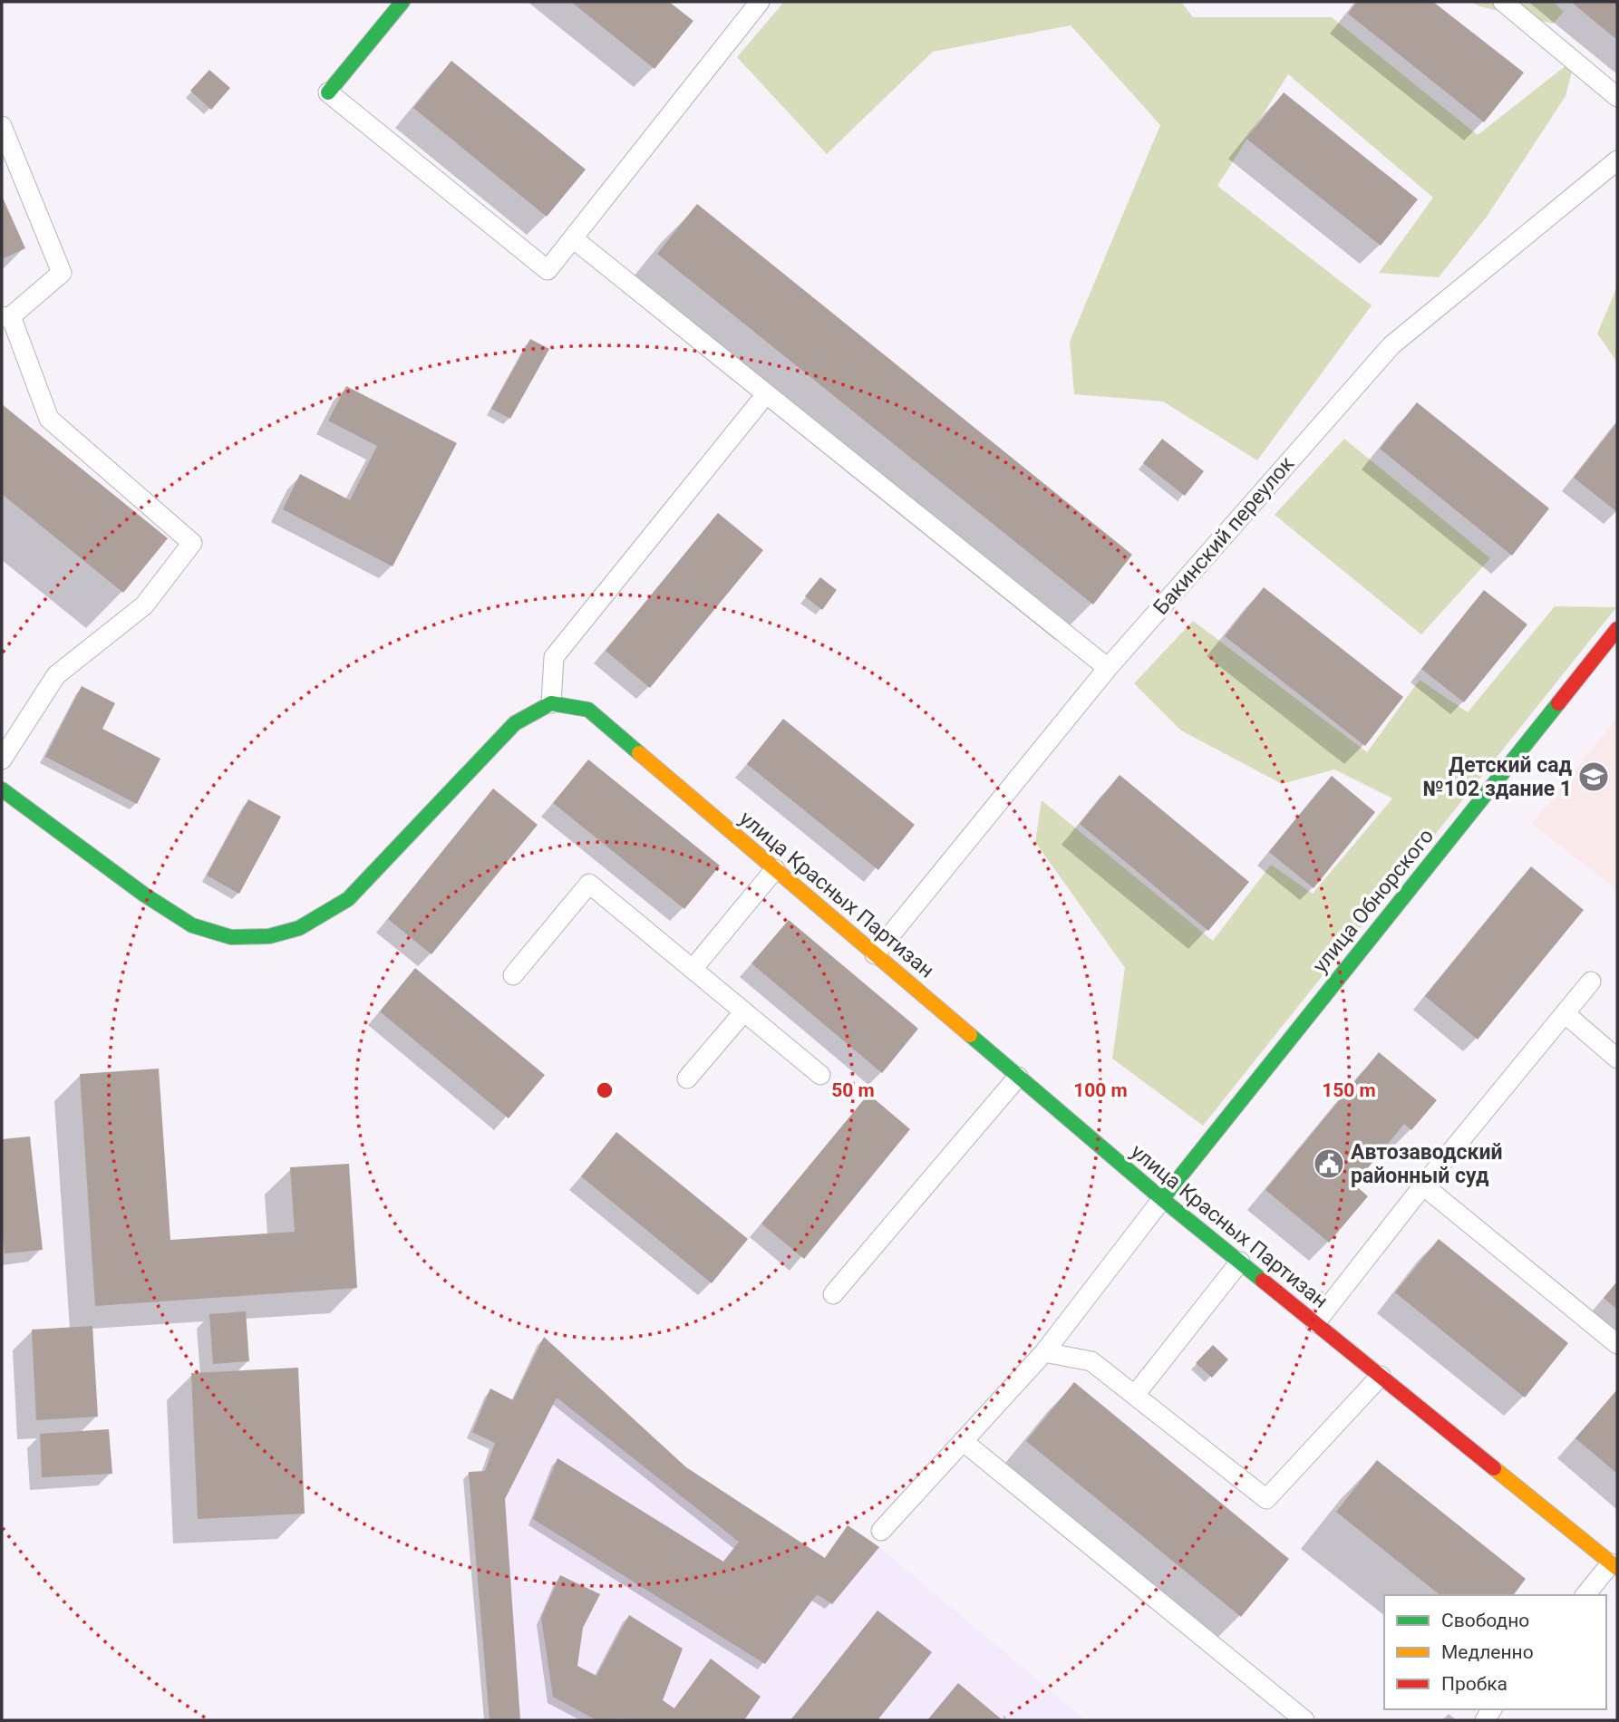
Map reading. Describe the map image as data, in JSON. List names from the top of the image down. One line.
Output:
{"streets":{"street":["улица Красных Партизан","улица Обнорского"],"lane":["Бакинский переулок"]},"crossings":[["Бакинский переулок","улица Красных Партизан"],["улица Красных Партизан","улица Обнорского"]],"places":{"school or university":["Детский сад №102 здание 1"],"public building":["Автозаводский районный суд"]},"legend":["Свободно","Медленно","Пробка"],"rings":["50 m","100 m","150 m"]}
